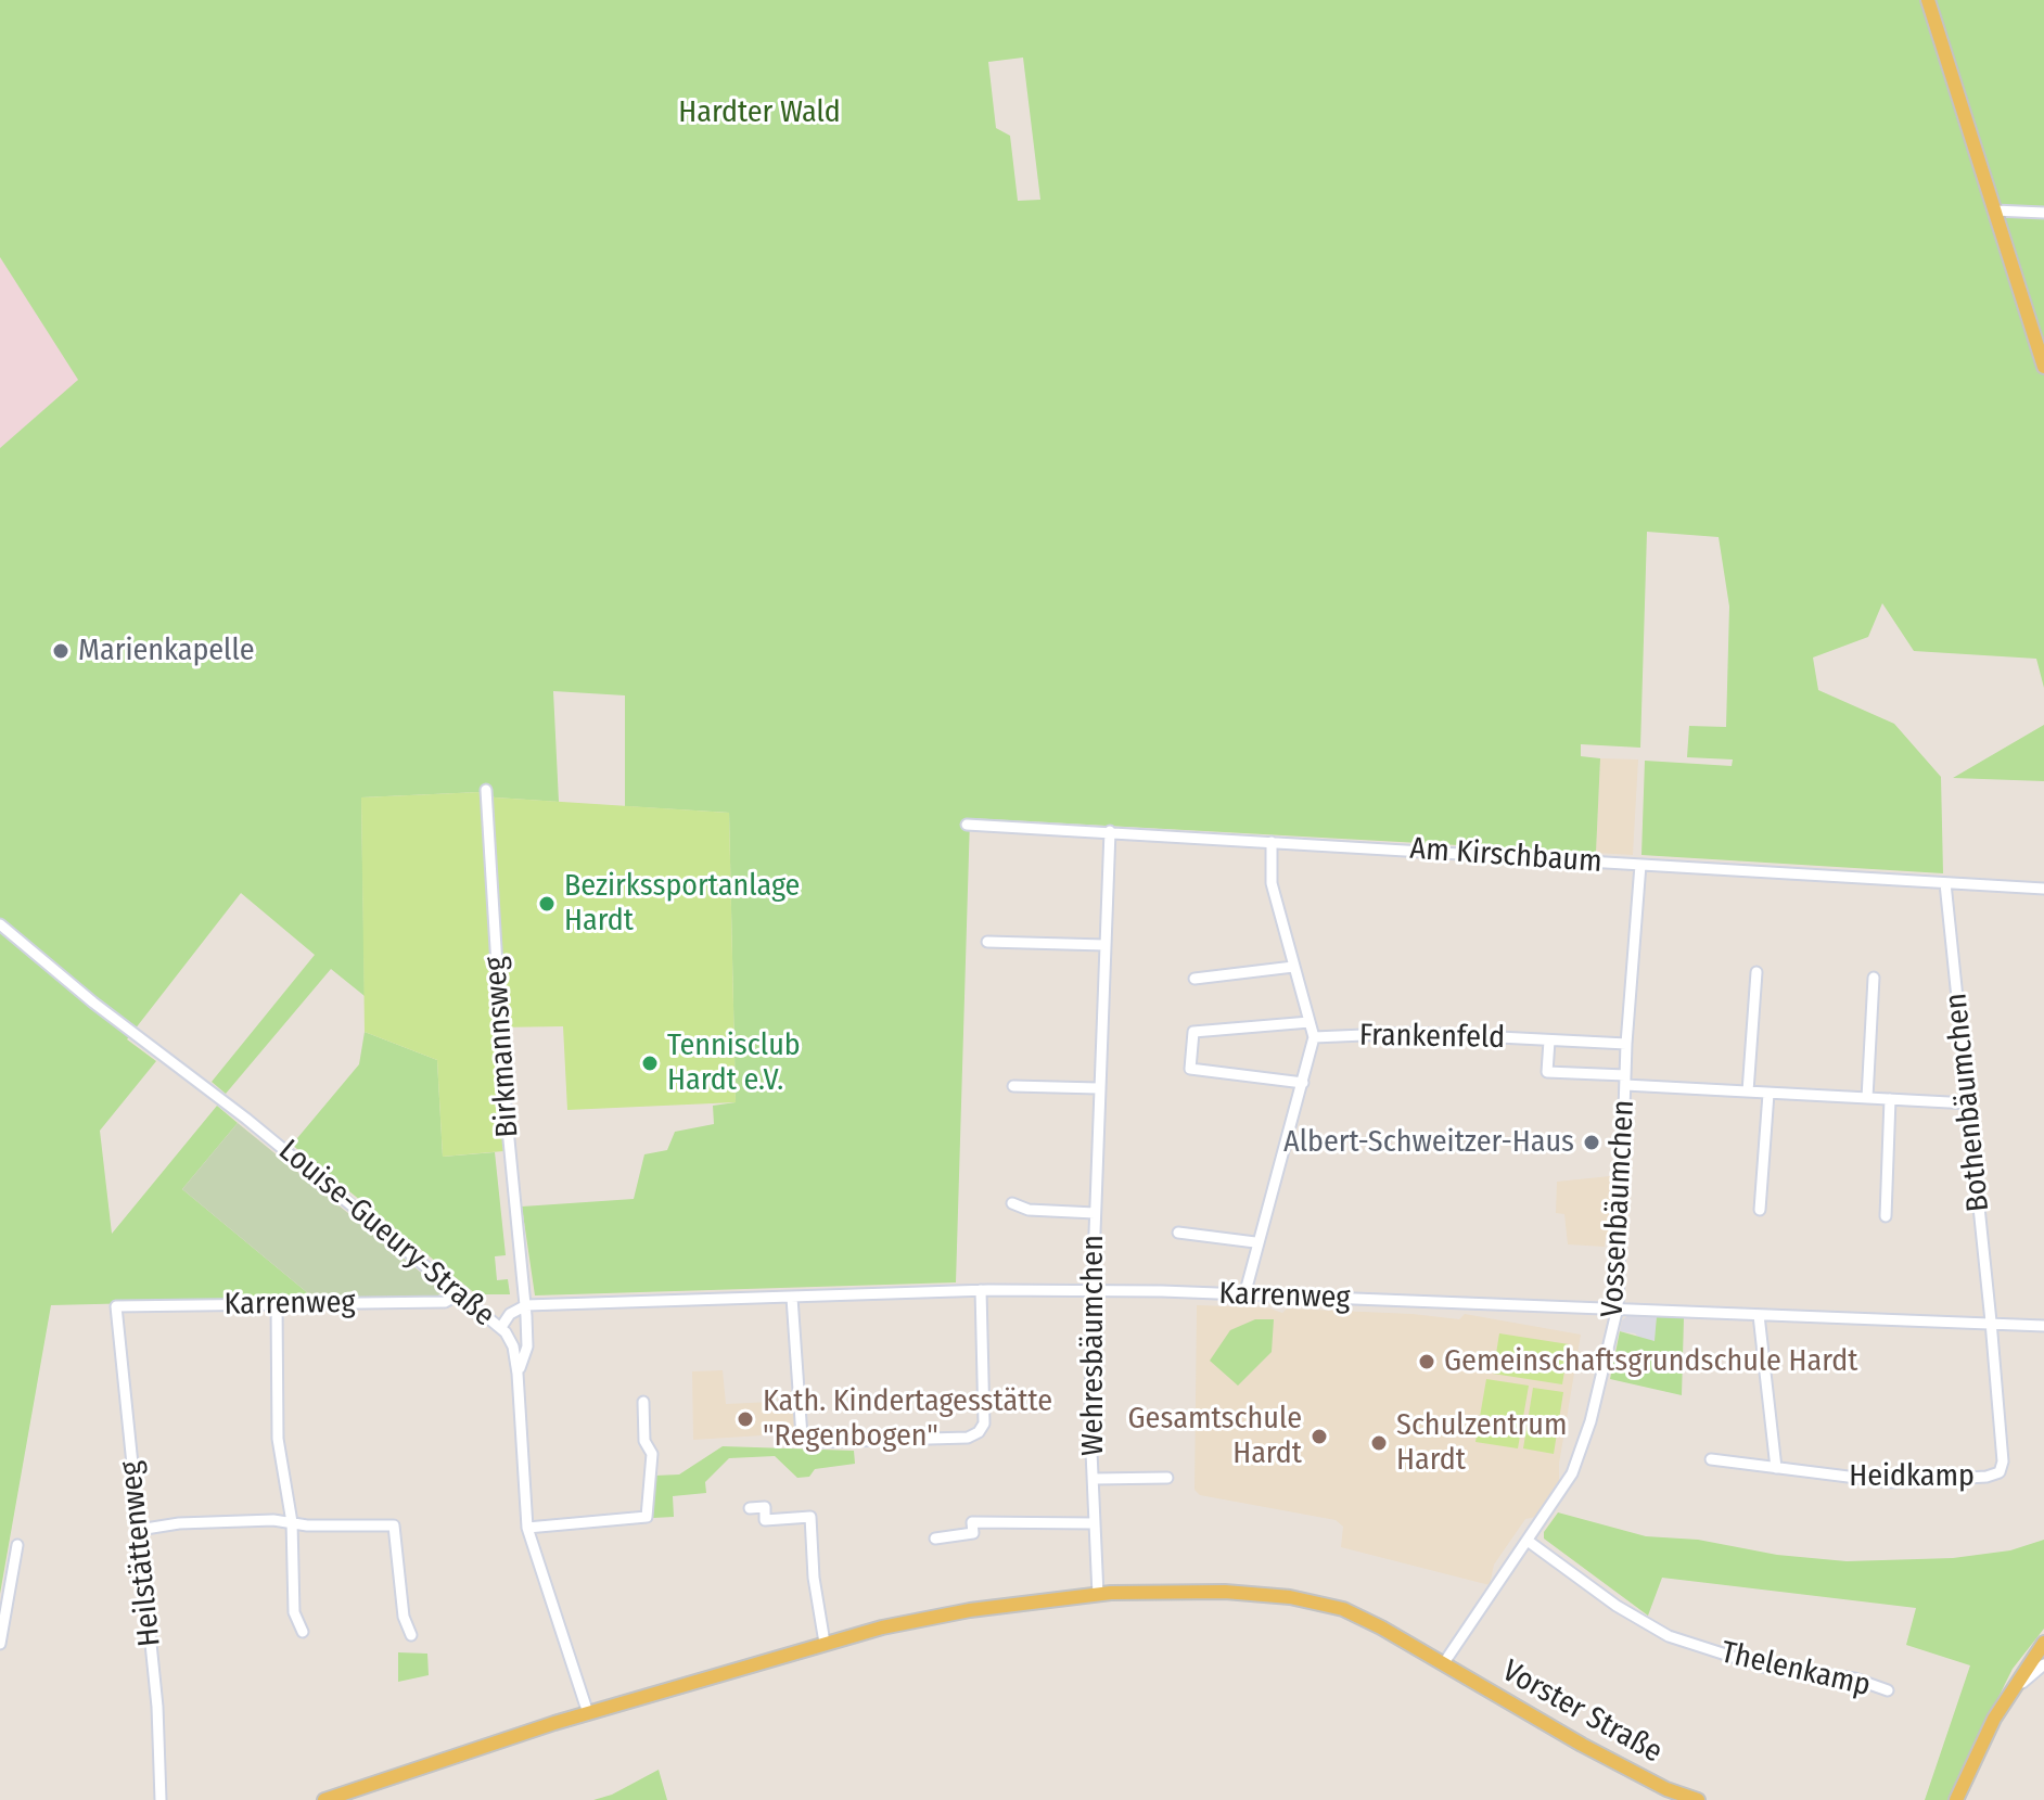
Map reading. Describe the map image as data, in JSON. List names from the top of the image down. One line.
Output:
{"streets":{"main road":["Vorster Straße"],"street":["Am Kirschbaum","Frankenfeld","Birkmannsweg","Bothenbäumchen","Vossenbäumchen","Louise-Gueury-Straße","Karrenweg","Wehresbäumchen","Heidkamp","Heilstättenweg","Thelenkamp"]},"crossings":[["Am Kirschbaum","Bothenbäumchen"],["Am Kirschbaum","Vossenbäumchen"],["Am Kirschbaum","Wehresbäumchen"],["Frankenfeld","Vossenbäumchen"],["Birkmannsweg","Karrenweg"],["Bothenbäumchen","Karrenweg"],["Bothenbäumchen","Heidkamp"],["Vossenbäumchen","Karrenweg"],["Vossenbäumchen","Thelenkamp"],["Vossenbäumchen","Vorster Straße"],["Louise-Gueury-Straße","Karrenweg"],["Louise-Gueury-Straße","Vorster Straße"],["Karrenweg","Wehresbäumchen"],["Karrenweg","Heidkamp"],["Karrenweg","Heilstättenweg"],["Wehresbäumchen","Vorster Straße"]],"parks":["Hardter Wald"],"places":["Marienkapelle","Bezirkssportanlage Hardt","Tennisclub Hardt e.V.","Albert-Schweitzer-Haus","Gemeinschaftsgrundschule Hardt","Kath. Kindertagesstätte \"Regenbogen\"","Gesamtschule Hardt","Schulzentrum Hardt"]}
